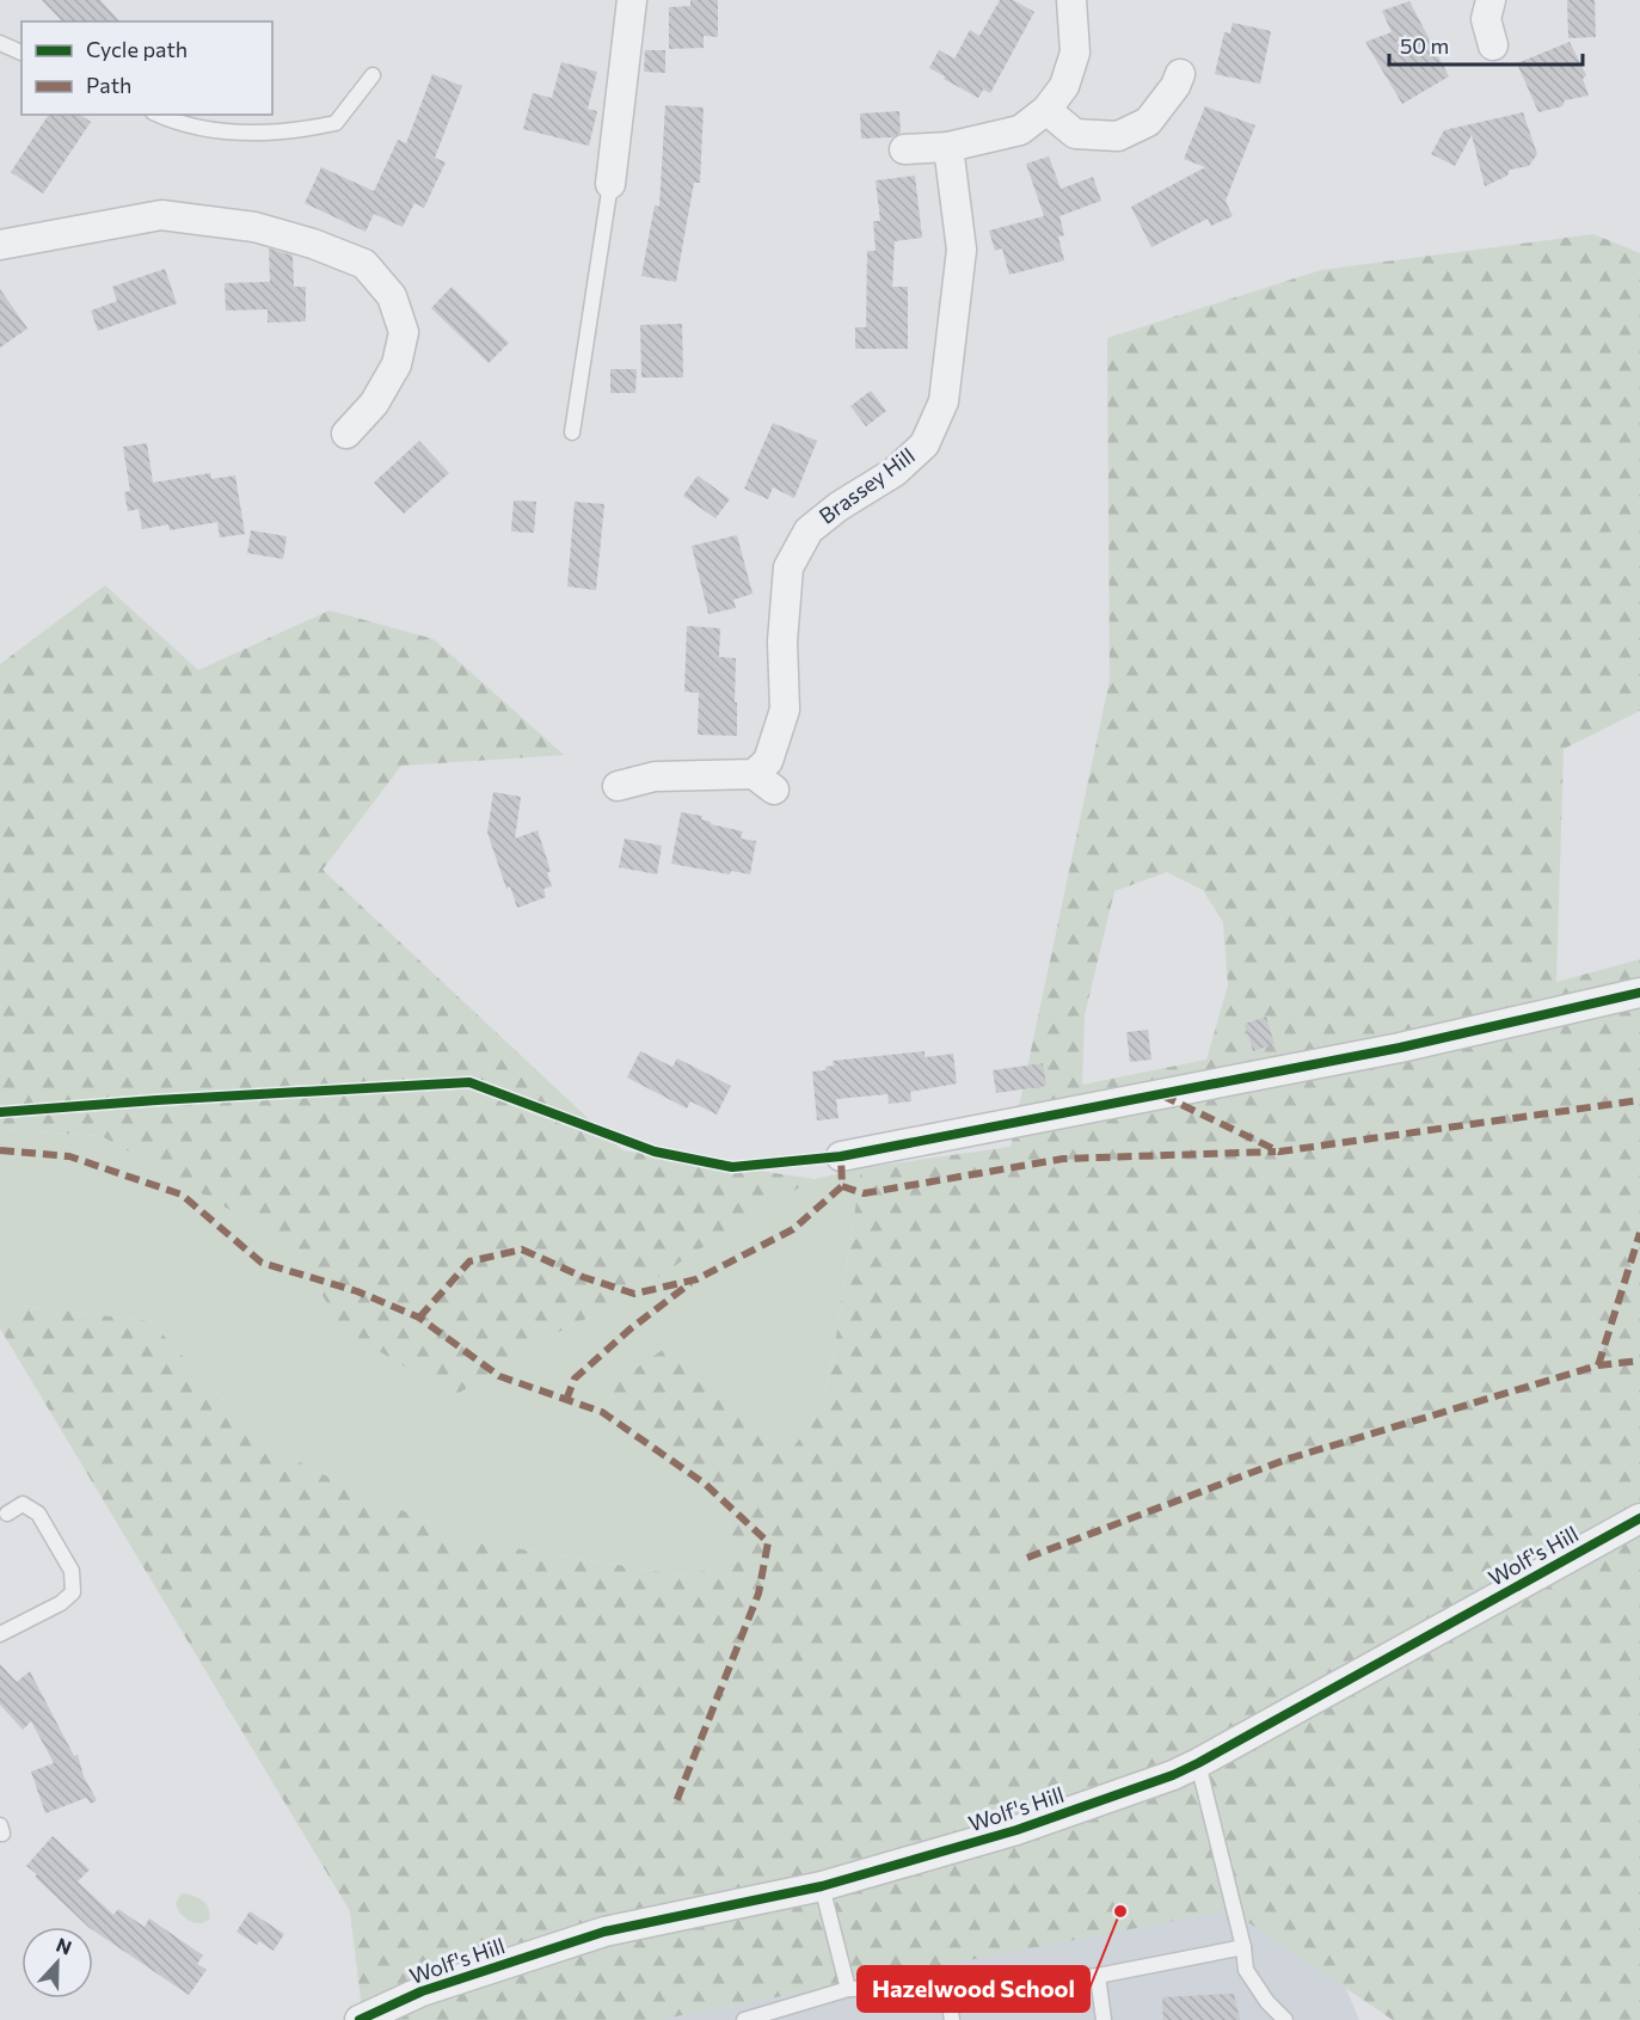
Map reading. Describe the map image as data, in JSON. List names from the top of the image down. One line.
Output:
{"streets":{"street":["Brassey Hill","Wolf's Hill"]},"places":["Hazelwood School"],"legend":["Cycle path","Path"],"scale_bar":"50 m","north":"top"}
